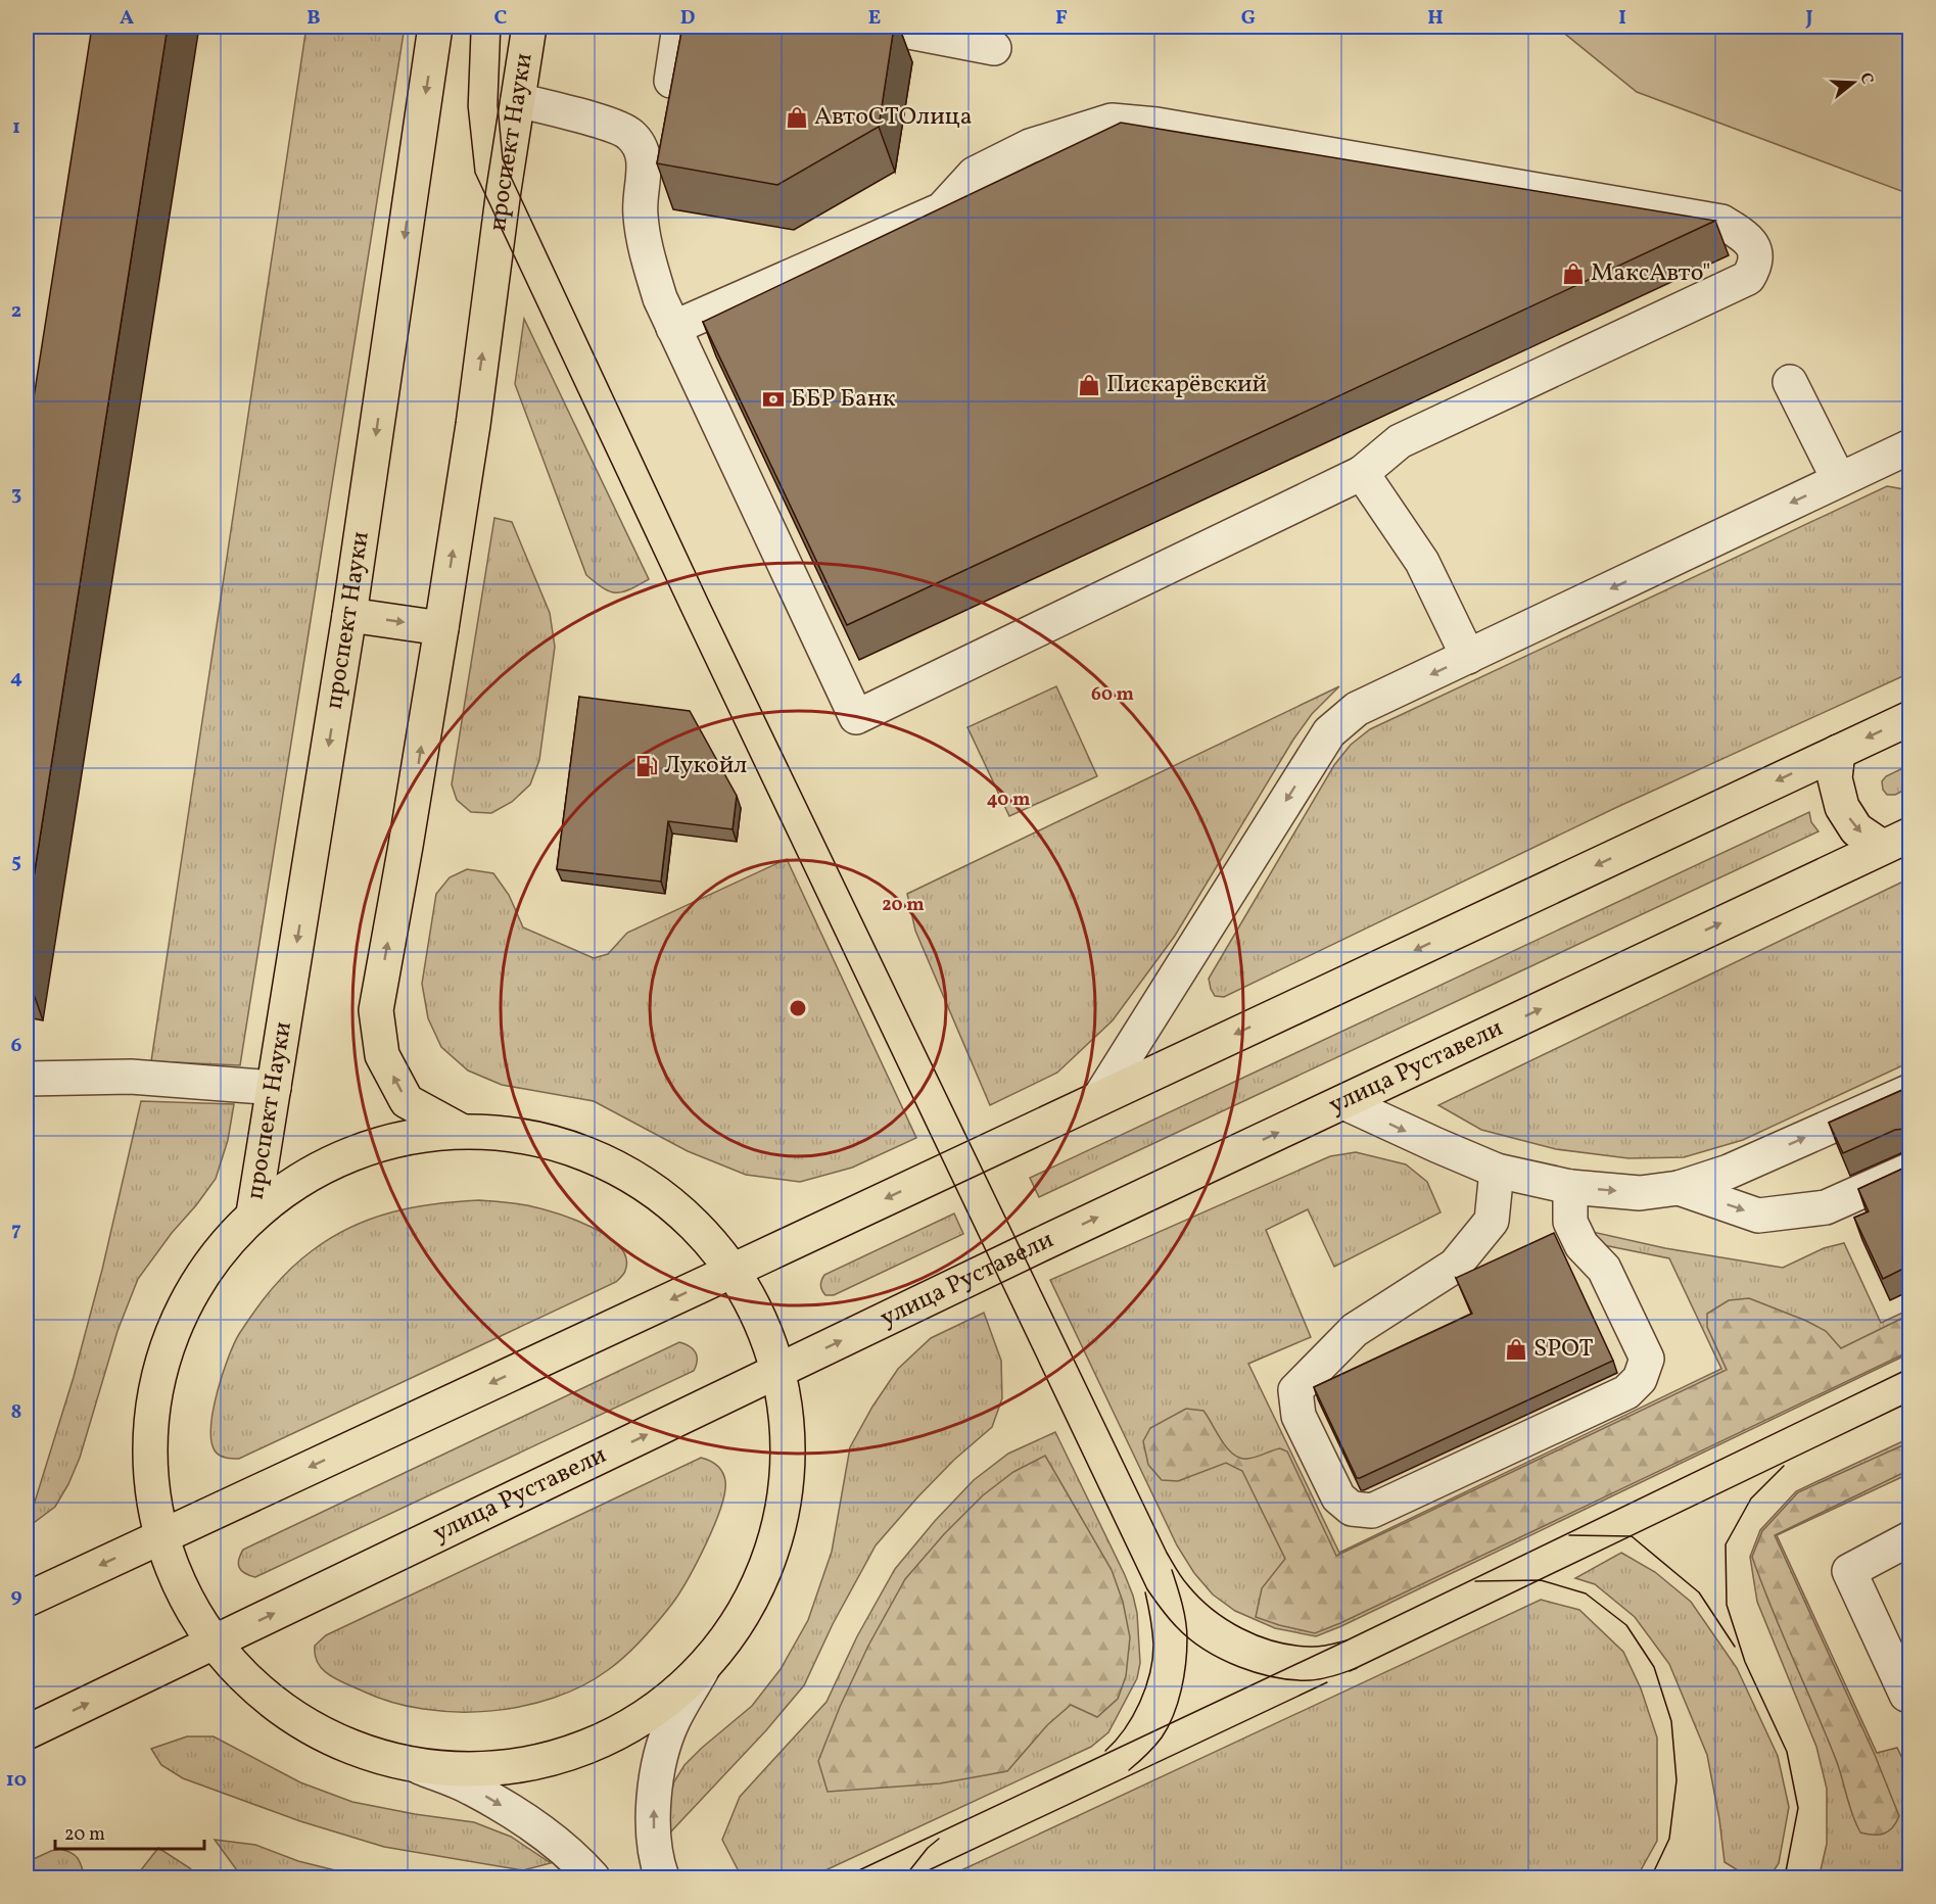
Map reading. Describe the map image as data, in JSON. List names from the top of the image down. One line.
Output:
{"streets":{"main road":["проспект Науки","улица Руставели"]},"crossings":[["проспект Науки","улица Руставели"]],"places":{"shop":["АвтоСТОлица","МаксАвто\"","Пискарёвский","SPOT"],"bank":["ББР Банк"],"fuel station":["Лукойл"]},"scale_bar":"20 m","north":"right","grid":{"columns":["A","B","C","D","E","F","G","H","I","J"],"rows":["1","2","3","4","5","6","7","8","9","10"]},"rings":["60 m","40 m","20 m"]}
